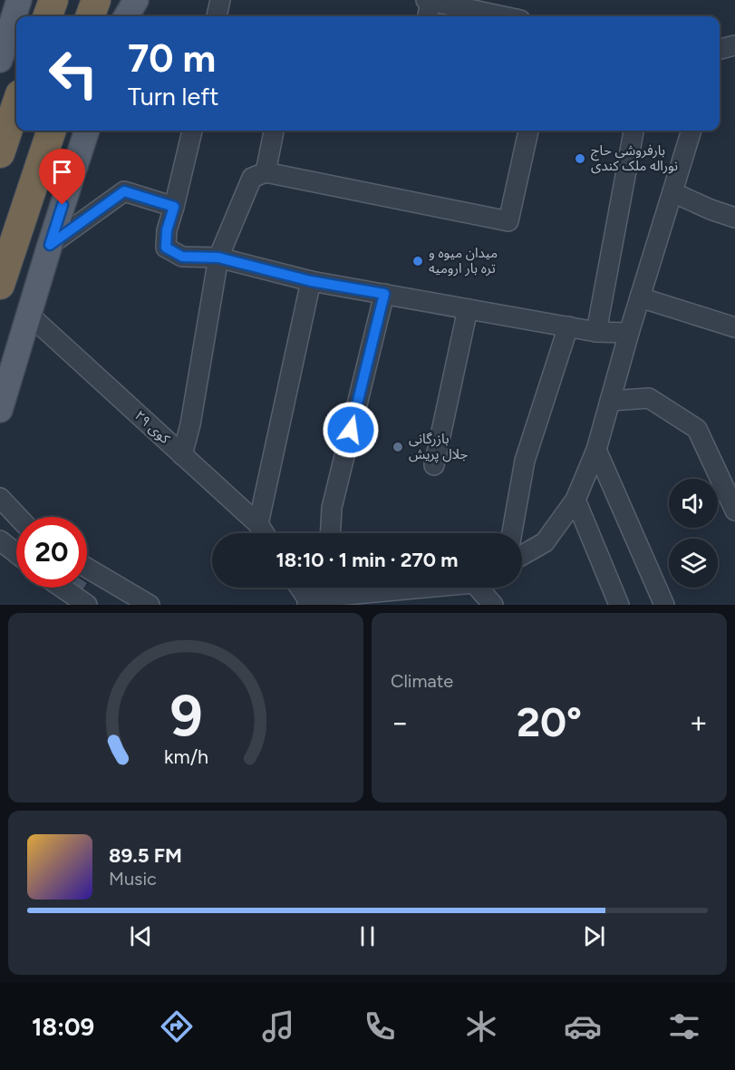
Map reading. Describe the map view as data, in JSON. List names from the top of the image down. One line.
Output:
{"streets":{"street":["کوی ۲۹"]},"places":["بارفروشی حاج نوراله ملک کندی","میدان میوه و تره بار ارومیه","بازرگانی جلال پریش"],"page":{"turn":["70 m","Turn left"],"limit":"20","trip":"18:10 · 1 min · 270 m","tile":"Climate","heat":["−","20°","+"],"song":["89.5 FM","Music"],"tabs":"18:09","gauge":["9","km/h"]}}
